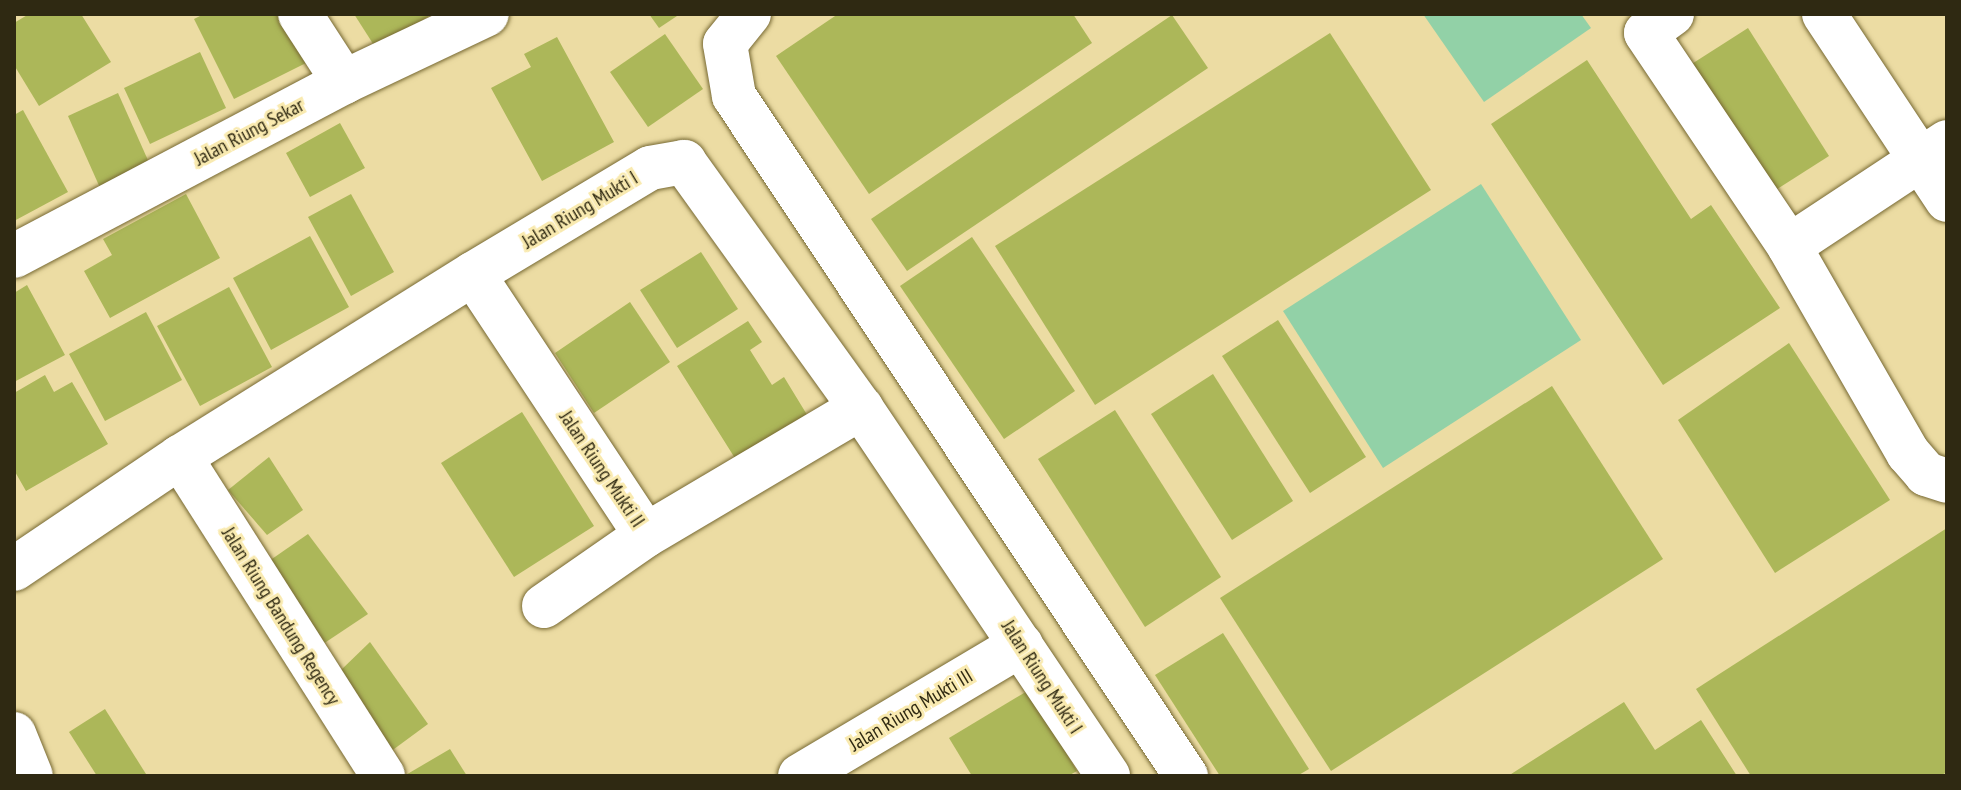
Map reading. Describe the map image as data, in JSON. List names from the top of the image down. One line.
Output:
{"streets":{"street":["Jalan Riung Sekar","Jalan Riung Mukti I","Jalan Riung Mukti II","Jalan Riung Bandung Regency","Jalan Riung Mukti III"]},"crossings":[["Jalan Riung Mukti I","Jalan Riung Mukti II"],["Jalan Riung Mukti I","Jalan Riung Bandung Regency"],["Jalan Riung Mukti I","Jalan Riung Mukti III"]]}
